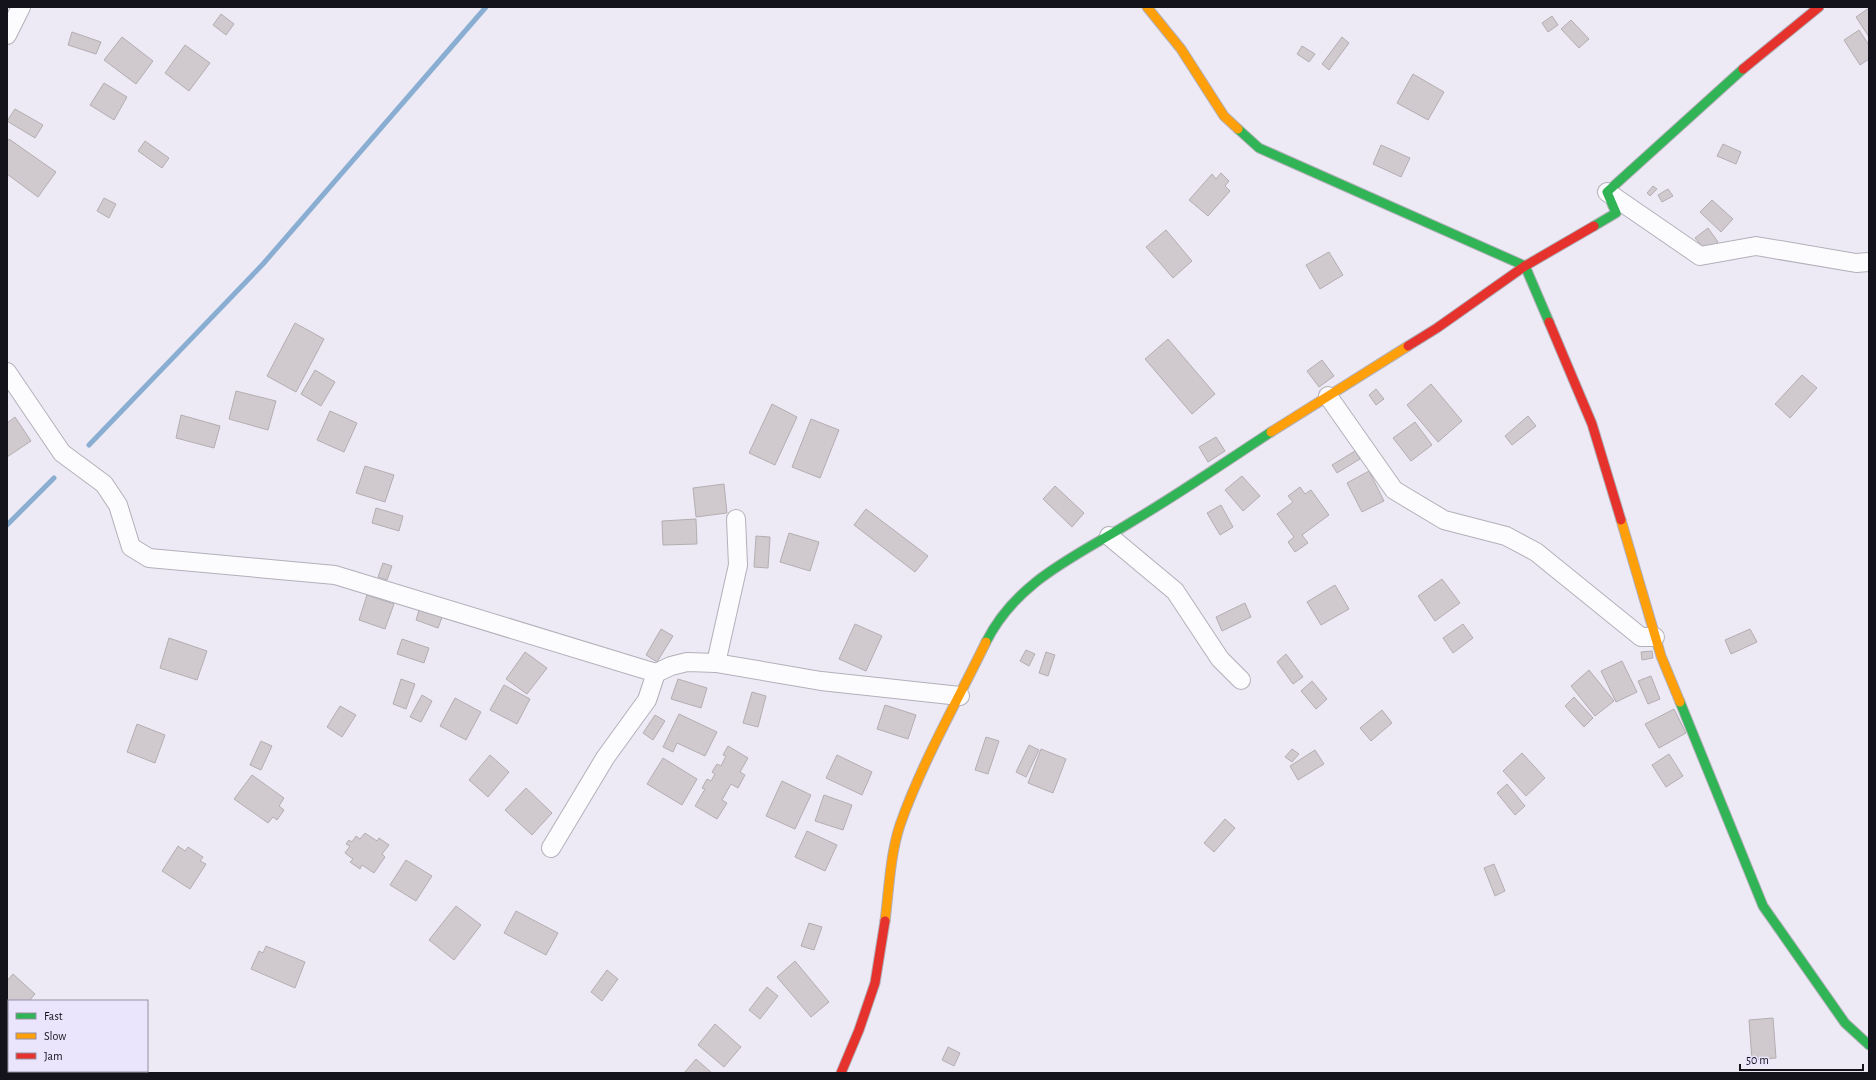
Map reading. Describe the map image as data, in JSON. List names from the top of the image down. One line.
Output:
{"legend":["Fast","Slow","Jam"],"scale_bar":"50 m"}
